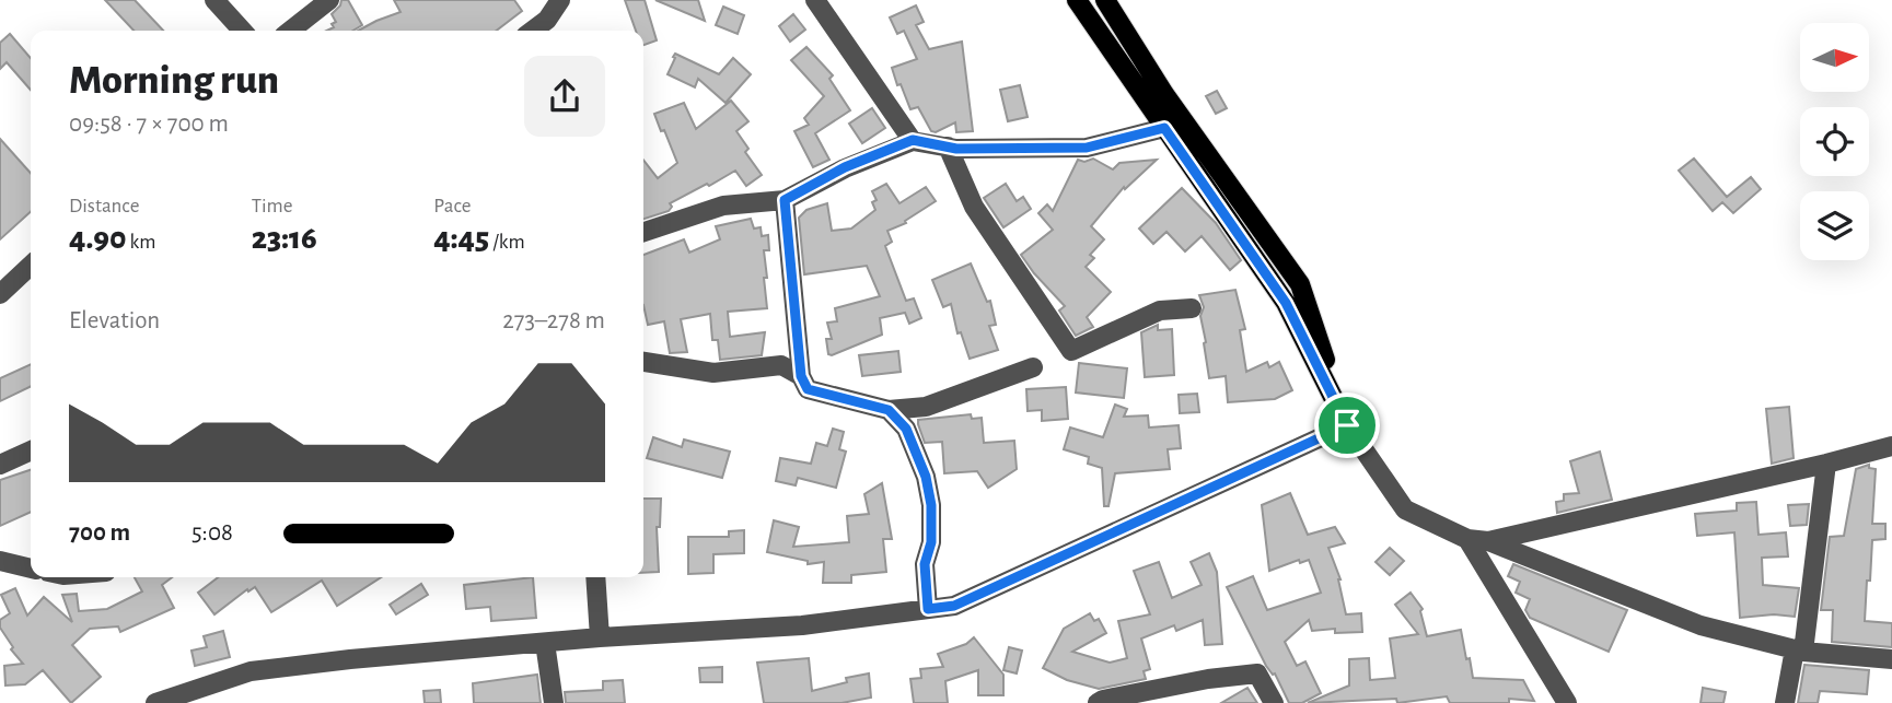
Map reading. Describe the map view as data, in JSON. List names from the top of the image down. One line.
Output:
{"north":"right","page":{"heading":["Morning run","09:58 · 7 × 700 m"],"stats":[["Distance","4.90 km"],["Time","23:16"],["Pace","4:45 /km"]],"chart":["Elevation","273–278 m"],"list":[{"name":"700 m","note":"5:08"}]}}
